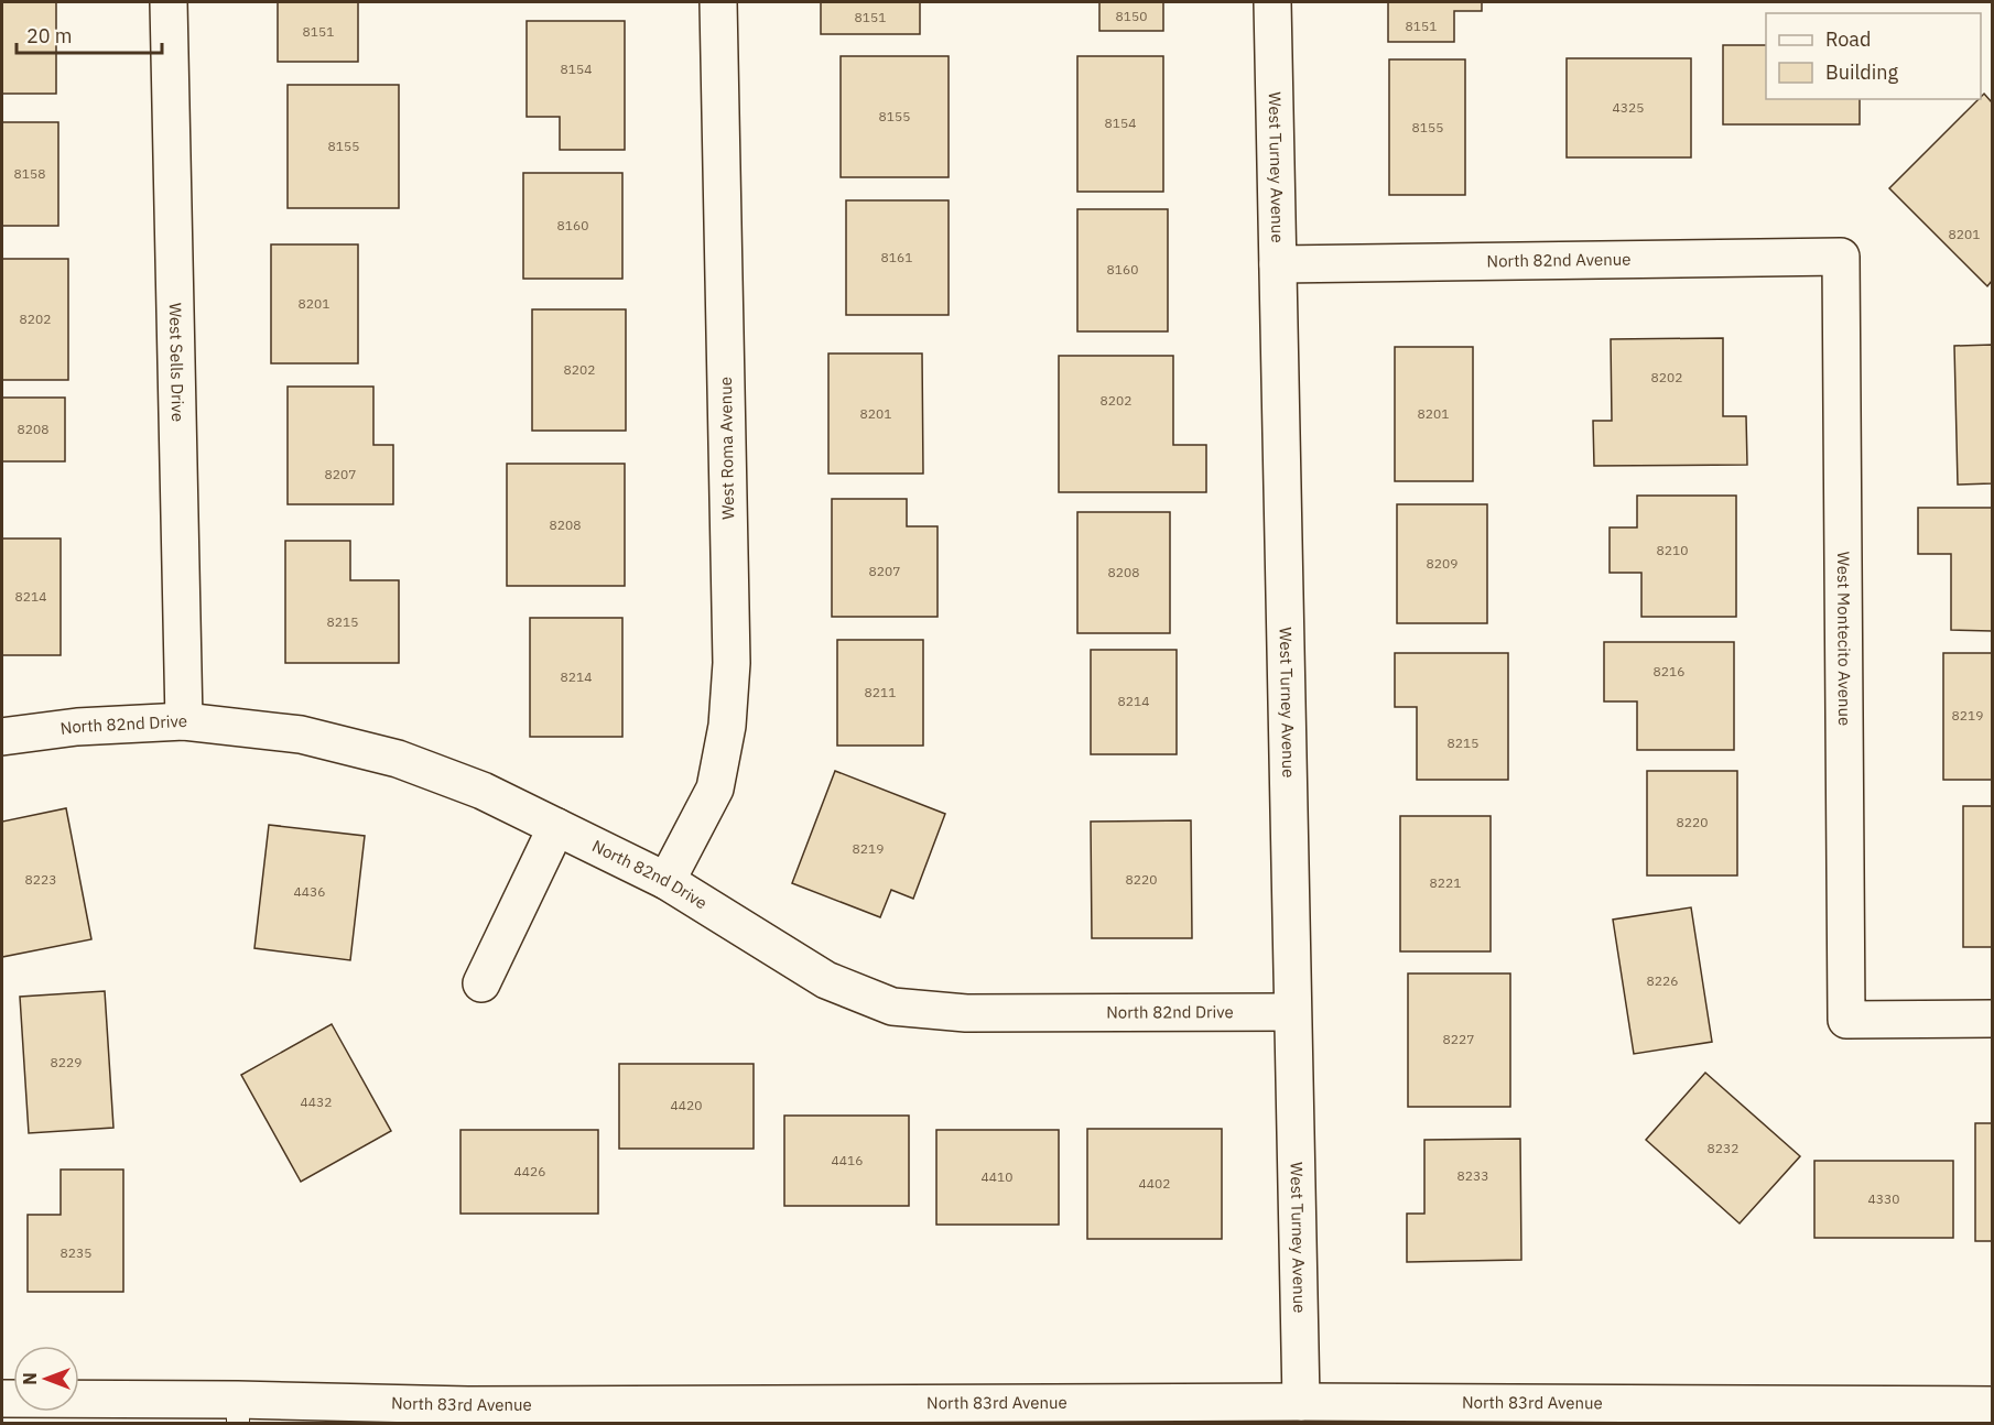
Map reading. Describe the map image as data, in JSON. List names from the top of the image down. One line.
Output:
{"streets":{"street":["West Turney Avenue","North 82nd Avenue","West Sells Drive","West Roma Avenue","West Montecito Avenue","North 82nd Drive","North 83rd Avenue"]},"crossings":[["West Turney Avenue","North 82nd Avenue"],["West Turney Avenue","North 82nd Drive"],["West Turney Avenue","North 83rd Avenue"],["North 82nd Avenue","West Montecito Avenue"],["West Sells Drive","North 82nd Drive"],["West Roma Avenue","North 82nd Drive"]],"house_numbers":["8150","8151","8151","8151","8154","4325","8155","8154","8155","8155","8158","8160","8201","8161","8160","8201","8202","8202","8202","8202","8201","8201","8208","8207","8208","8210","8209","8207","8208","8214","8215","8216","8214","8211","8214","8219","8215","8220","8219","8223","8220","8221","4436","8226","8227","8229","4432","4420","8232","4416","4426","8233","4410","4402","4330","8235"],"legend":["Road","Building"],"scale_bar":"20 m","north":"left"}
